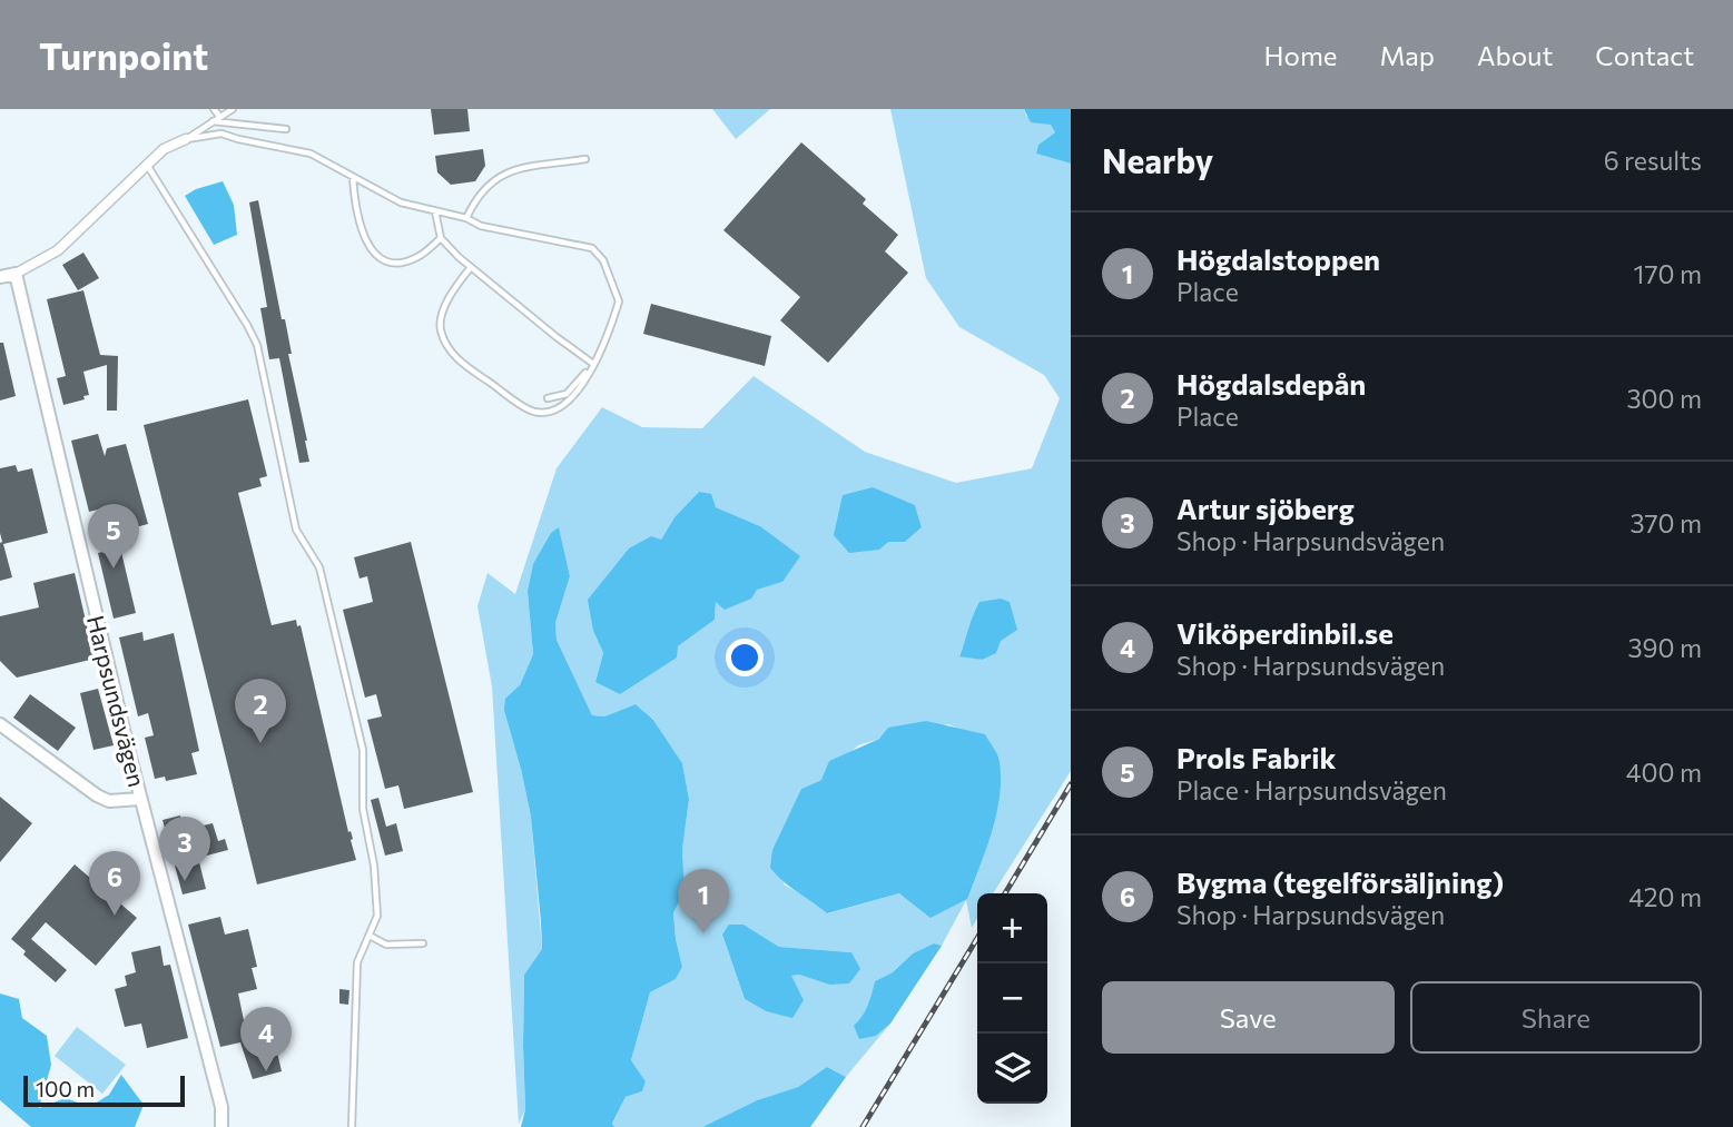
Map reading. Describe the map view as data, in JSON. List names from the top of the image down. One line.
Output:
{"streets":{"street":["Harpsundsvägen"]},"scale_bar":"100 m","page":{"header":"Turnpoint","nav":["Home","Map","About","Contact"],"heading":["Nearby","6 results"],"list":[{"mark":"1","name":"Högdalstoppen","note":"Place","value":"170 m"},{"mark":"2","name":"Högdalsdepån","note":"Place","value":"300 m"},{"mark":"3","name":"Artur sjöberg","note":"Shop · Harpsundsvägen","value":"370 m"},{"mark":"4","name":"Viköperdinbil.se","note":"Shop · Harpsundsvägen","value":"390 m"},{"mark":"5","name":"Prols Fabrik","note":"Place · Harpsundsvägen","value":"400 m"},{"mark":"6","name":"Bygma (tegelförsäljning)","note":"Shop · Harpsundsvägen","value":"420 m"}],"pins":["5","2","3","6","1","4"],"map_buttons":["+","−"],"buttons":["Save","Share"],"scale":"100 m"}}
